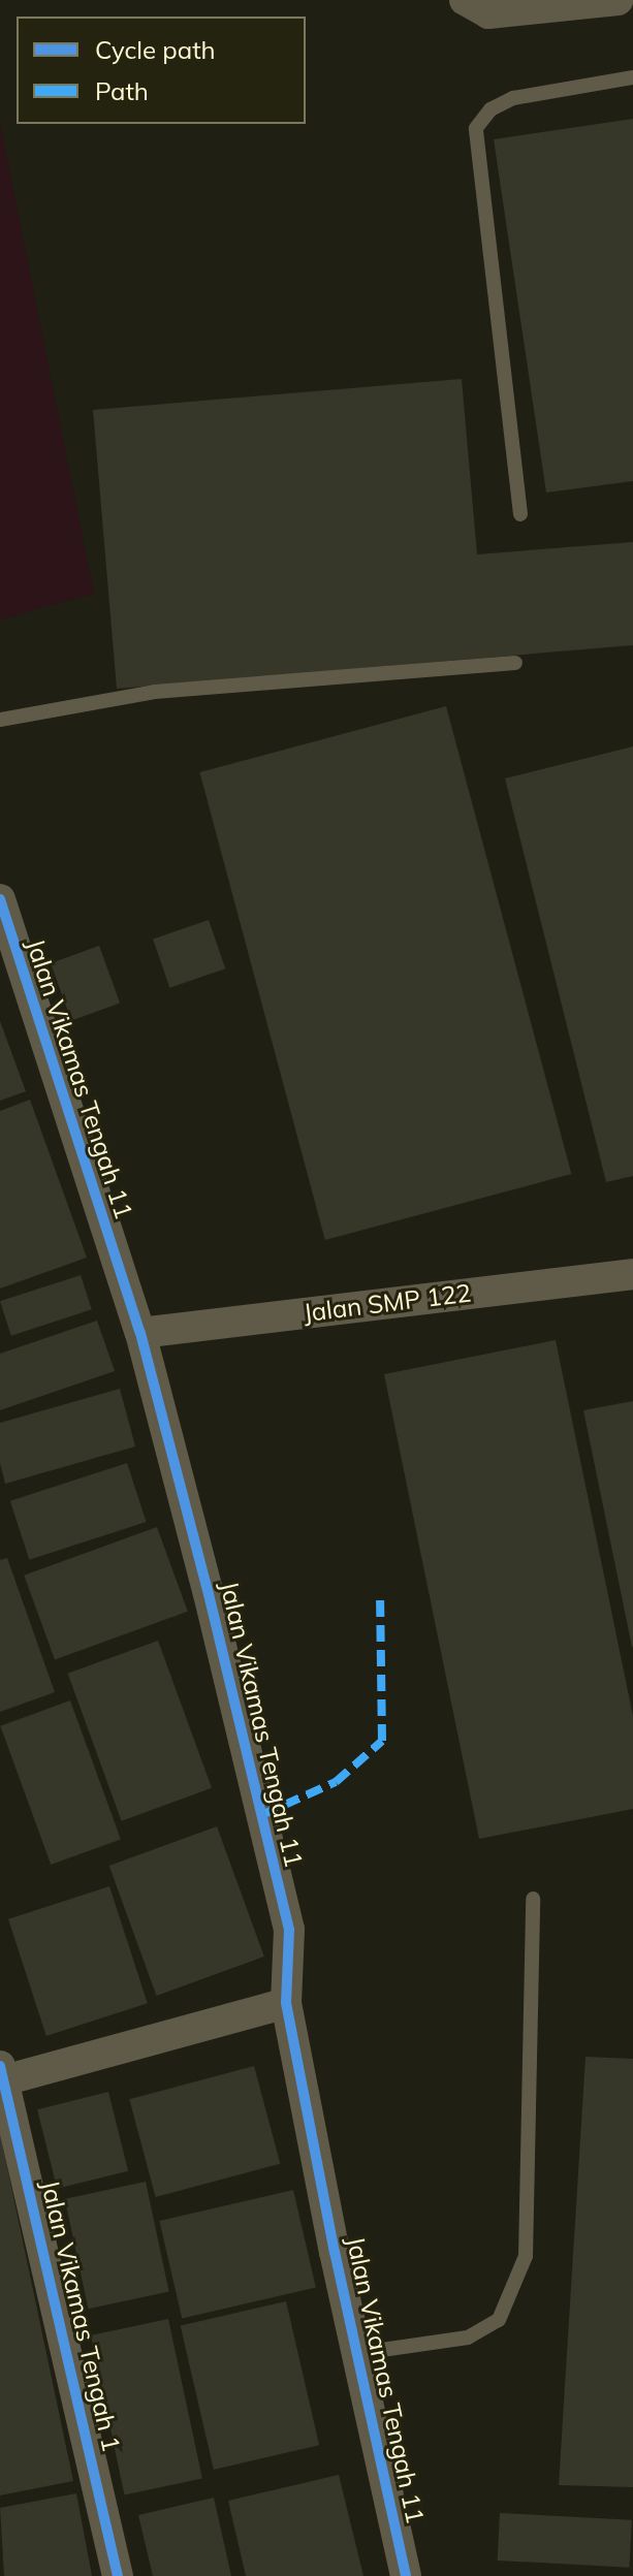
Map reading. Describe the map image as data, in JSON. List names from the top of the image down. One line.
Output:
{"streets":{"street":["Jalan Vikamas Tengah 11","Jalan SMP 122","Jalan Vikamas Tengah 1"]},"crossings":[["Jalan Vikamas Tengah 11","Jalan SMP 122"],["Jalan Vikamas Tengah 11","Jalan Vikamas Tengah 1"]],"legend":["Cycle path","Path"]}
